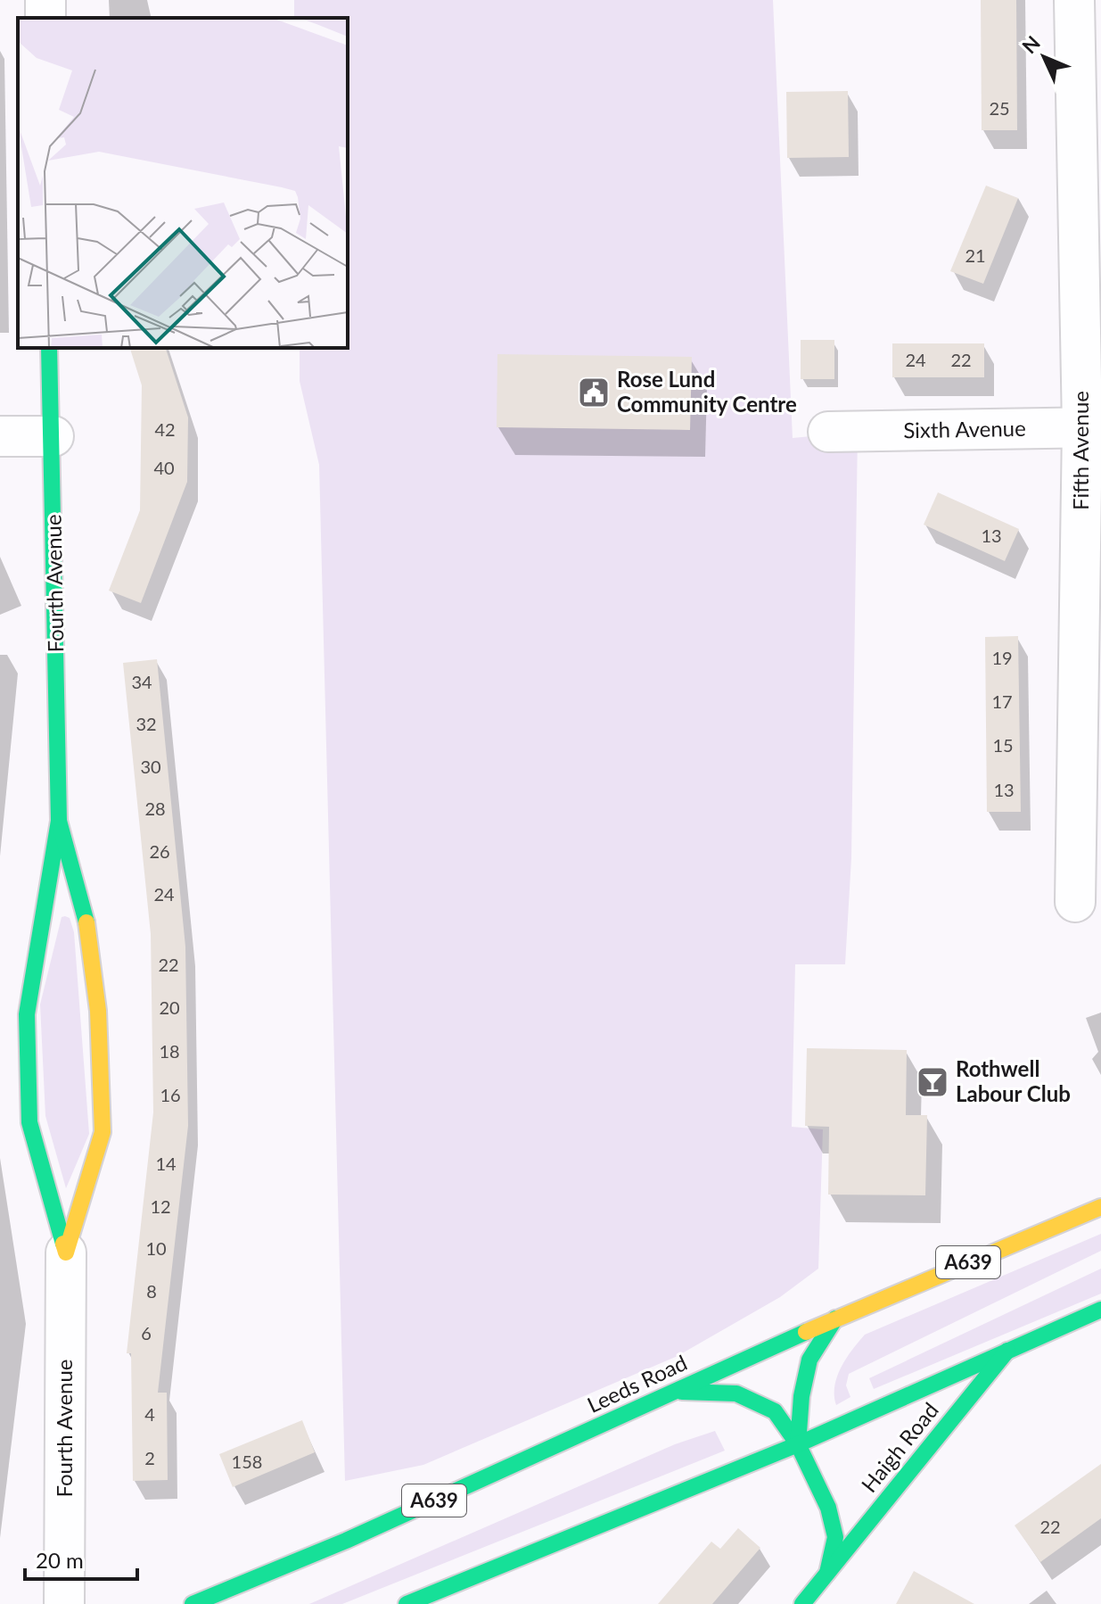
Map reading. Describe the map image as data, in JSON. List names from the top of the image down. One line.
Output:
{"streets":{"main road":["Fourth Avenue","A639","Leeds Road","Haigh Road"],"street":["Sixth Avenue","Fifth Avenue"]},"crossings":[["Sixth Avenue","Fifth Avenue"],["Leeds Road","Haigh Road"]],"places":{"public building":["Rose Lund Community Centre"],"bar":["Rothwell Labour Club"]},"house_numbers":["25","21","24","22","42","40","13","19","34","17","32","15","30","13","28","26","24","22","20","18","16","14","12","10","8","6","4","2","158","22"],"scale_bar":"20 m","north":"top left"}
